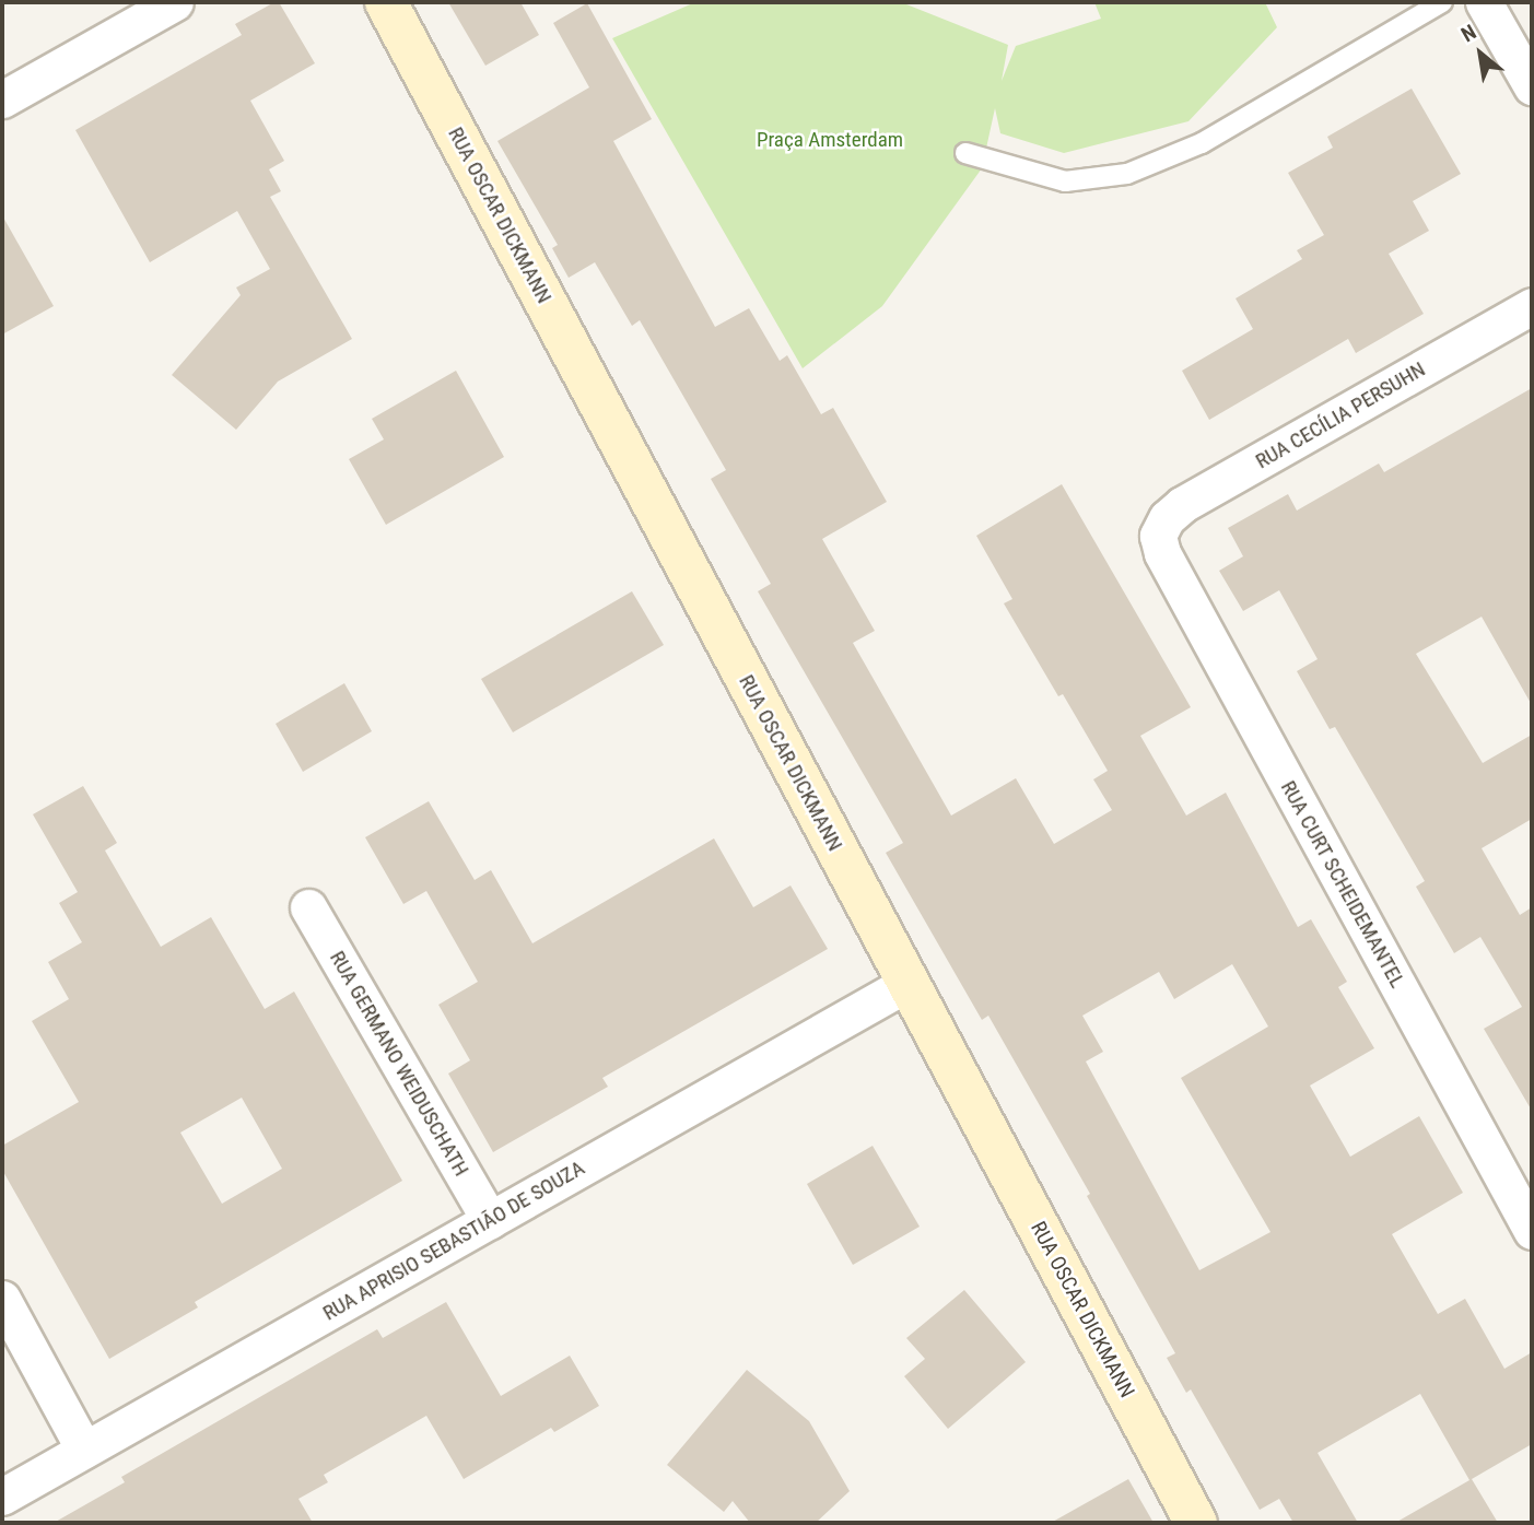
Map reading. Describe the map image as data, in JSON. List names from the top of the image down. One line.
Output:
{"streets":{"street":["RUA OSCAR DICKMANN","RUA CECÍLIA PERSUHN","RUA CURT SCHEIDEMANTEL","RUA GERMANO WEIDUSCHATH","RUA APRISIO SEBASTIÃO DE SOUZA"]},"crossings":[["RUA OSCAR DICKMANN","RUA APRISIO SEBASTIÃO DE SOUZA"],["RUA CECÍLIA PERSUHN","RUA CURT SCHEIDEMANTEL"],["RUA GERMANO WEIDUSCHATH","RUA APRISIO SEBASTIÃO DE SOUZA"]],"parks":["Praça Amsterdam"],"north":"top left"}
